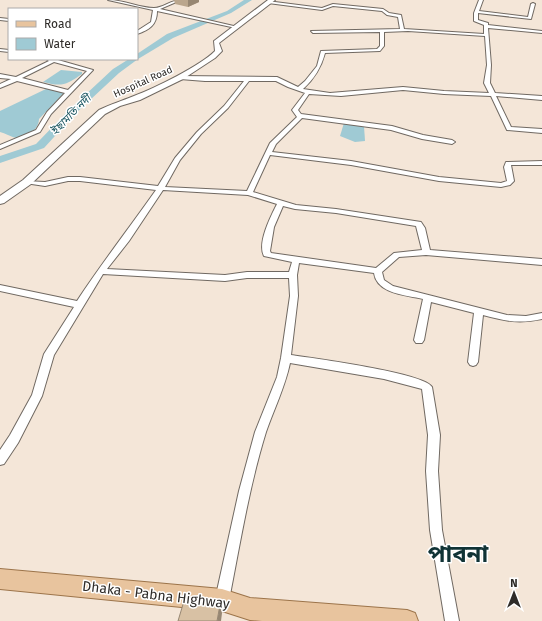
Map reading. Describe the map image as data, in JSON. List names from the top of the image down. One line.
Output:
{"streets":{"main road":["Hospital Road","Dhaka - Pabna Highway"]},"districts":["পাবনা"],"water":["ইছামতি নদী"],"legend":["Road","Water"],"north":"top"}
